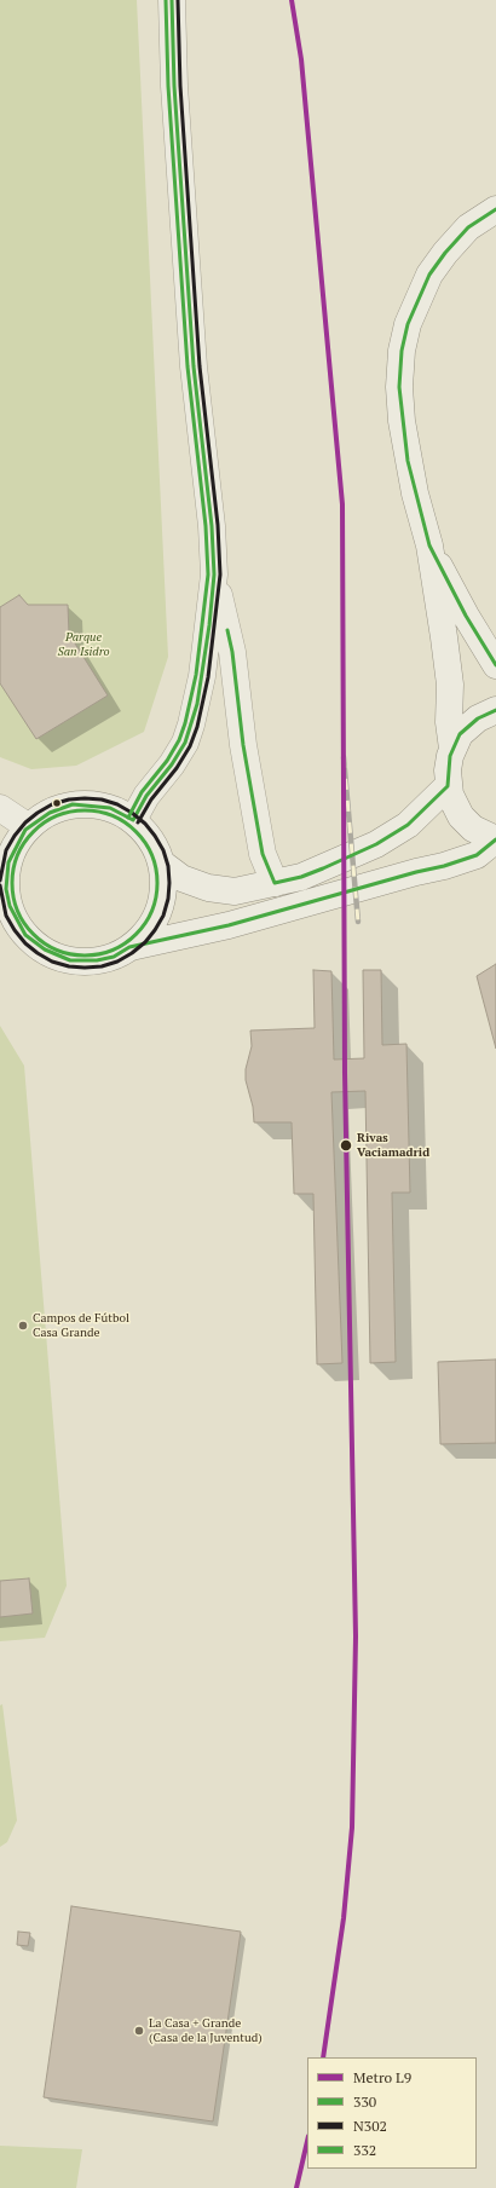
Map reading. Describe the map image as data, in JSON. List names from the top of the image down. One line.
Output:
{"parks":["Parque San Isidro"],"places":["Rivas Vaciamadrid","Campos de Fútbol Casa Grande","La Casa + Grande (Casa de la Juventud)"],"lines":["metro line L9","transit line 330","transit line N302","transit line 332"],"legend":["Metro L9","330","N302","332"]}
